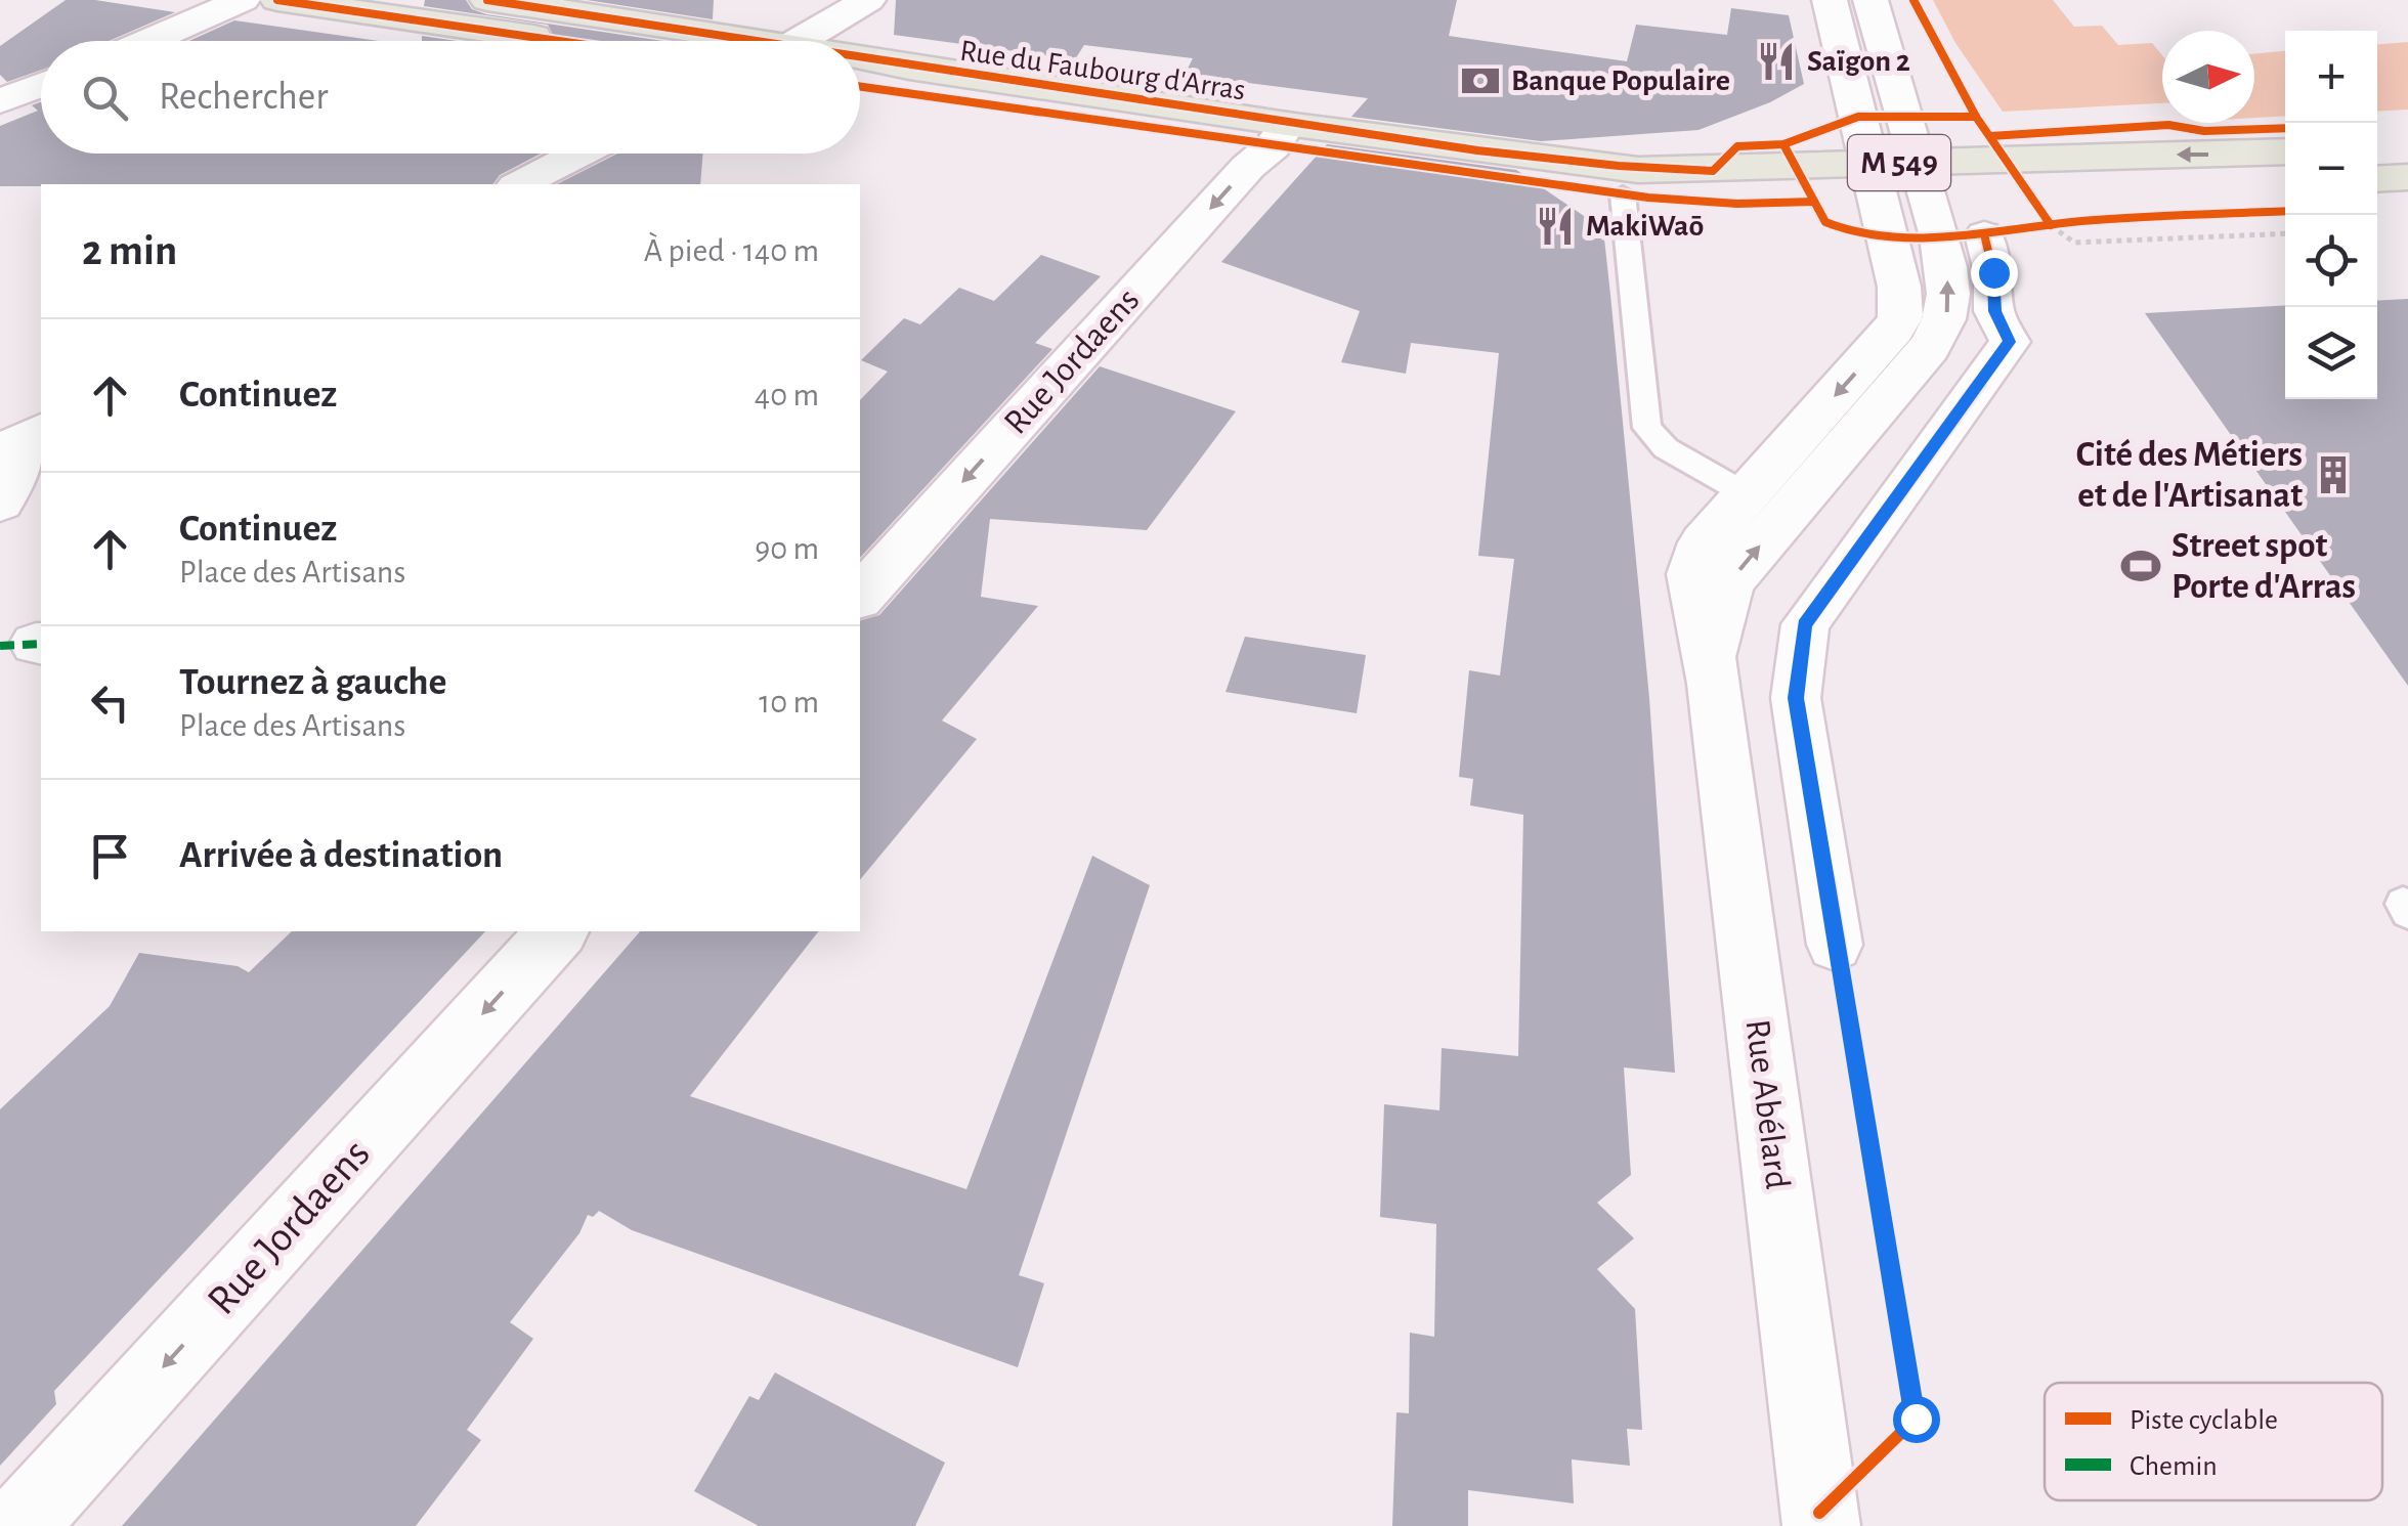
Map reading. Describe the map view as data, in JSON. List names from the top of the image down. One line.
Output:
{"streets":{"main road":["Rue du Faubourg d'Arras","M 549"],"street":["Rue Jordaens","Rue Abélard"]},"crossings":[["Rue du Faubourg d'Arras","Rue Jordaens"],["Rue du Faubourg d'Arras","Rue Abélard"]],"one_way":["Rue Jordaens"],"places":{"restaurant":["Saïgon 2","MakiWaō"],"bank":["Banque Populaire"],"building":["Cité des Métiers et de l'Artisanat"],"sports":["Street spot Porte d'Arras"]},"legend":["Piste cyclable","Chemin"],"north":"right","page":{"map_buttons":["+","−"],"search":"Rechercher","heading":["2 min","À pied · 140 m"],"list":[["Continuez","40 m"],["Continuez","Place des Artisans","90 m"],["Tournez à gauche","Place des Artisans","10 m"],"Arrivée à destination"]}}
